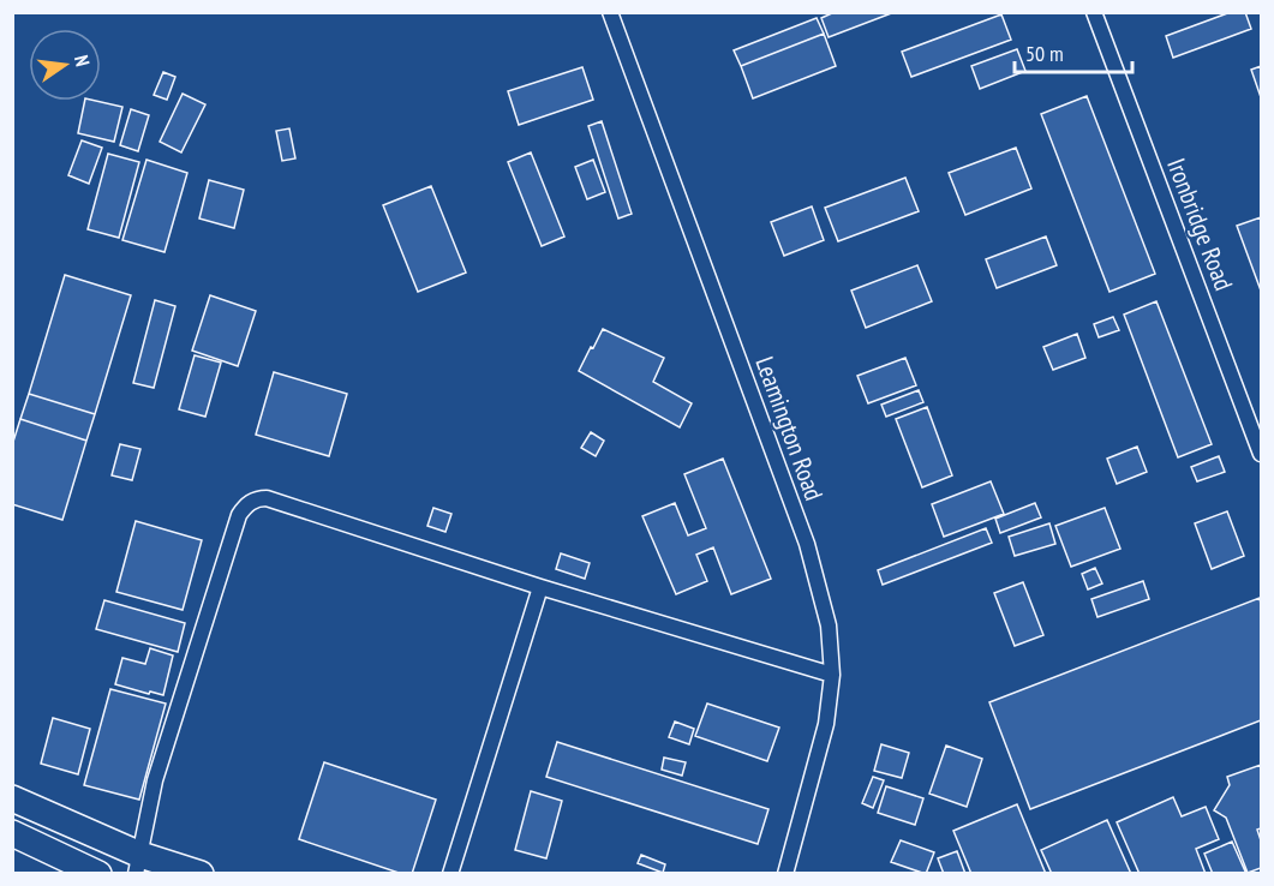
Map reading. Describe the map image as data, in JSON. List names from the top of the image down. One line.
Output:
{"streets":{"street":["Ironbridge Road","Leamington Road"]},"scale_bar":"50 m","north":"right"}
